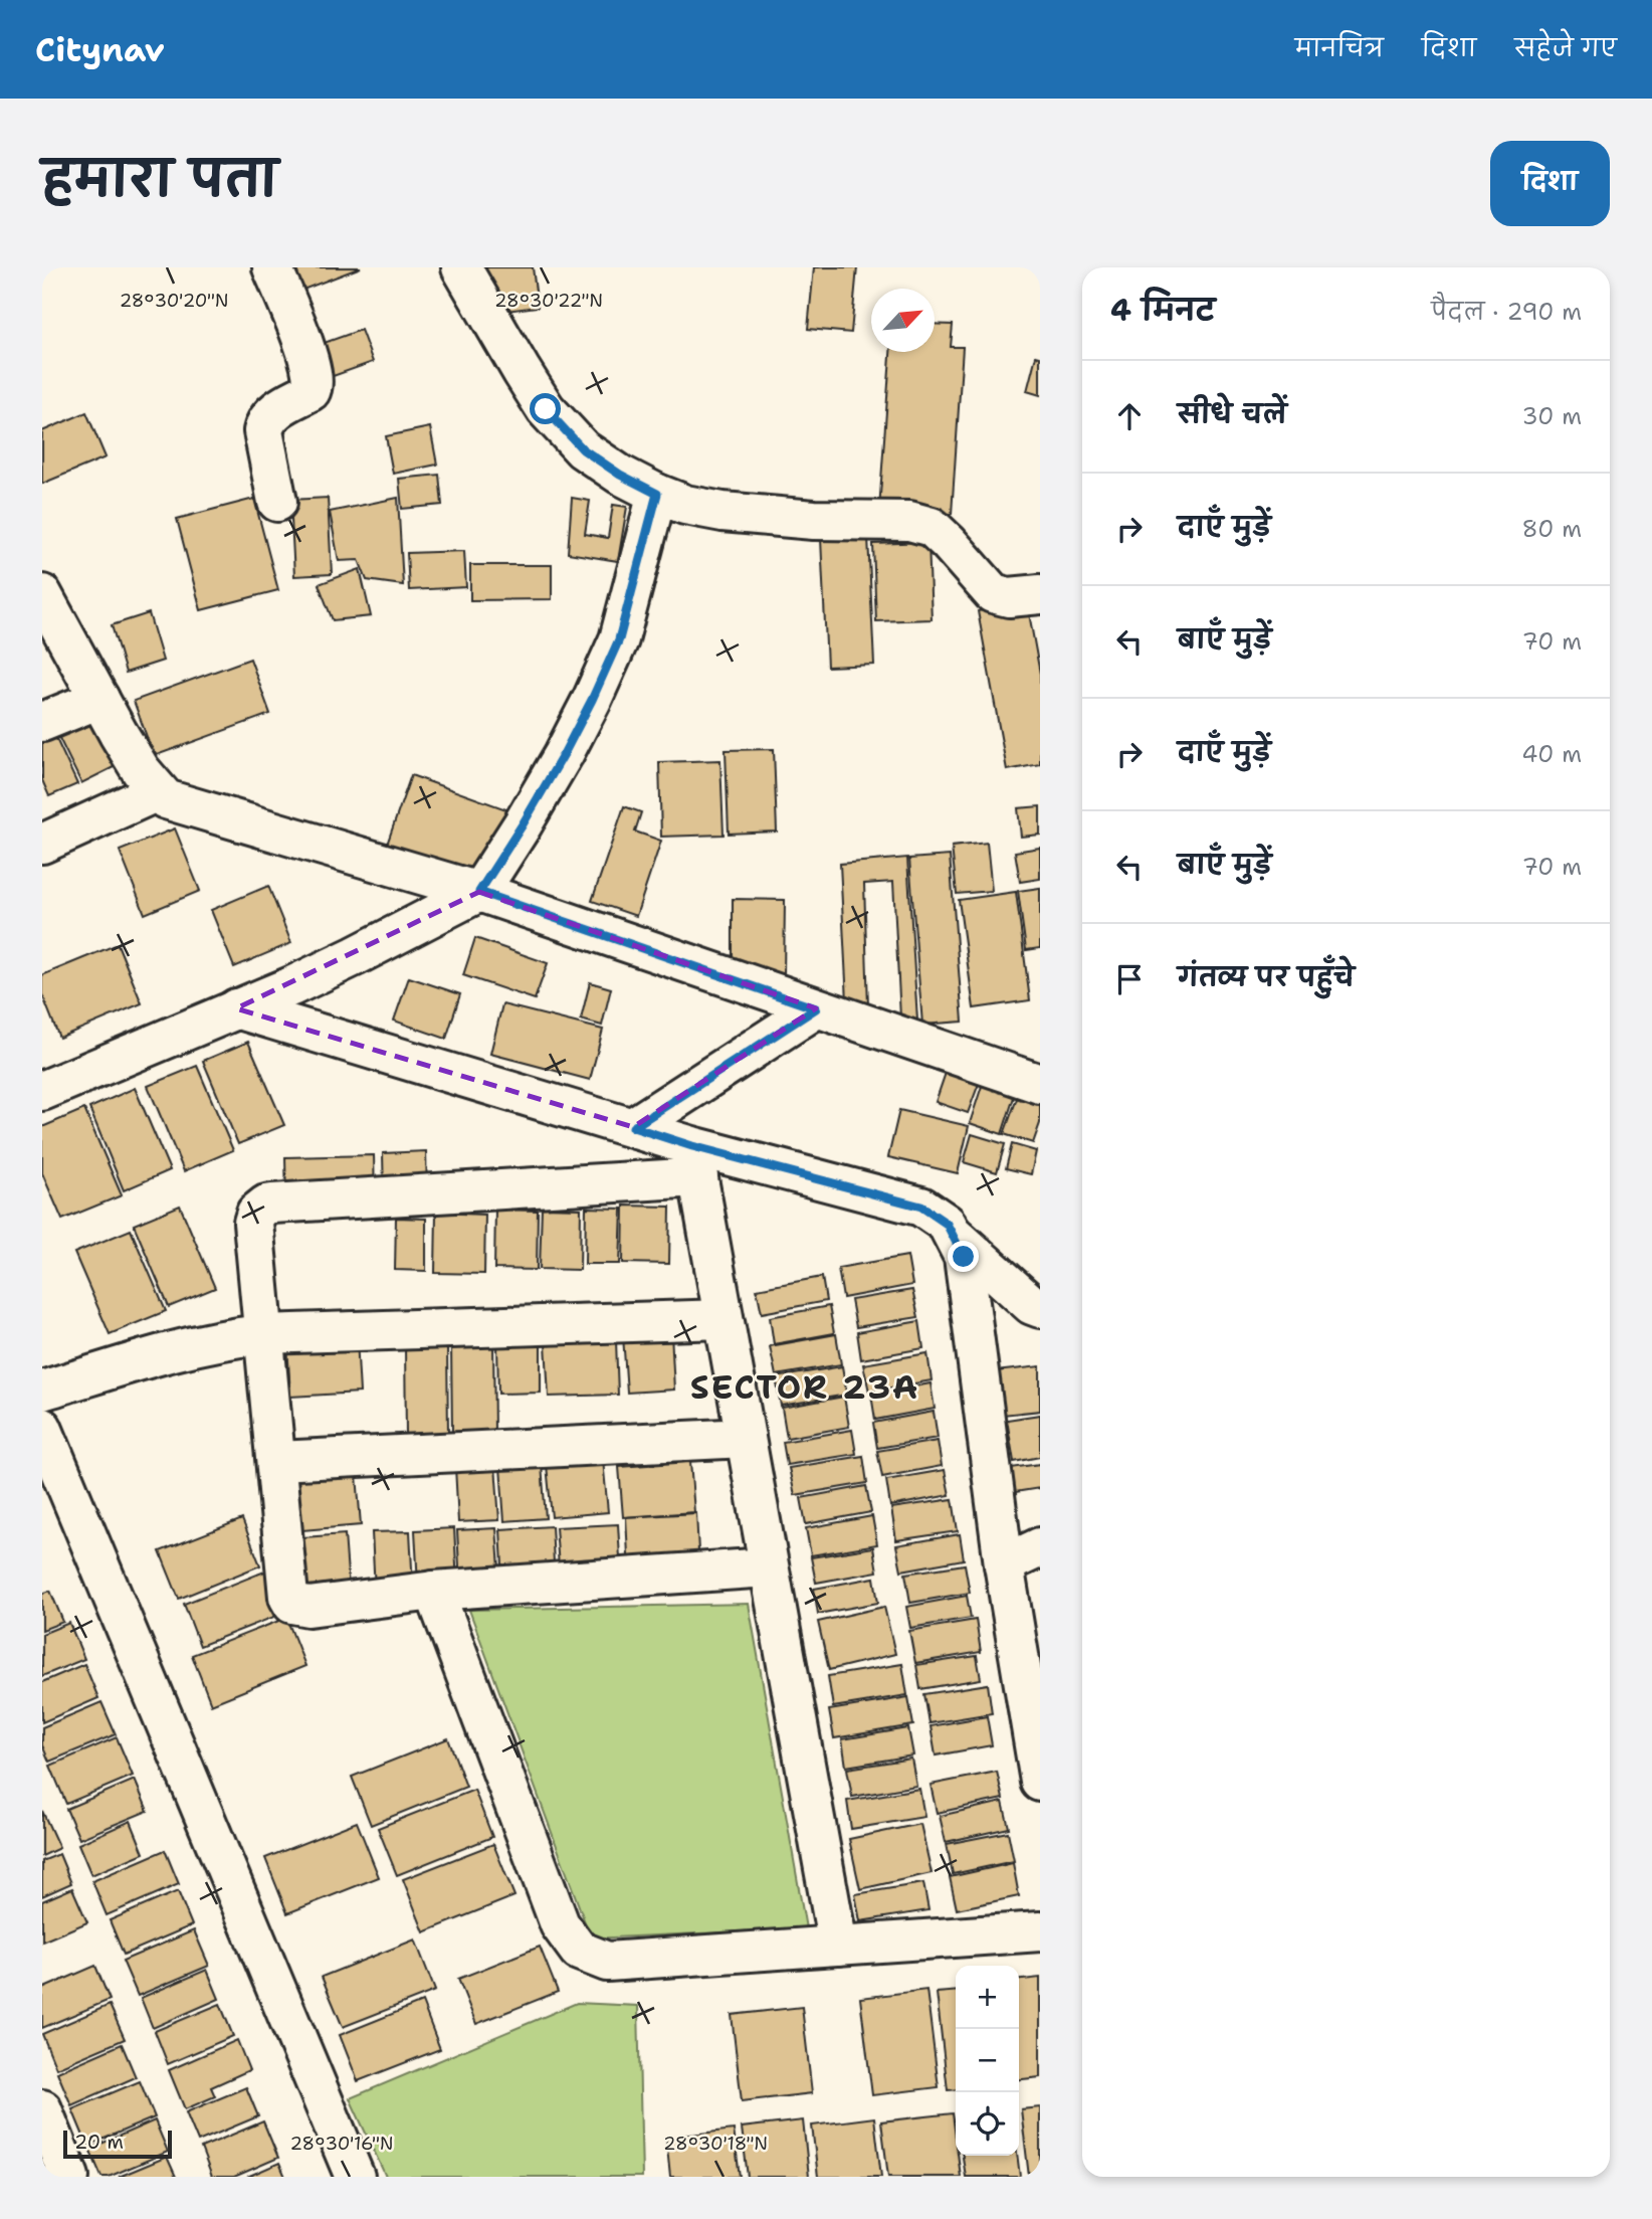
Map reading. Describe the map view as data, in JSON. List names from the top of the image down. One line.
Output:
{"districts":["SECTOR 23A"],"scale_bar":"20 m","north":"top right","page":{"header":"Citynav","nav":["मानचित्र","दिशा","सहेजे गए"],"title":"हमारा पता","buttons":"दिशा","heading":["4 मिनट","पैदल · 290 m"],"list":[["सीधे चलें","30 m"],["दाएँ मुड़ें","80 m"],["बाएँ मुड़ें","70 m"],["दाएँ मुड़ें","40 m"],["बाएँ मुड़ें","70 m"],"गंतव्य पर पहुँचे"],"map_buttons":["+","−"],"scale":"20 m"},"coordinates":["28°30'20\"N","28°30'22\"N","28°30'16\"N","28°30'18\"N"]}
